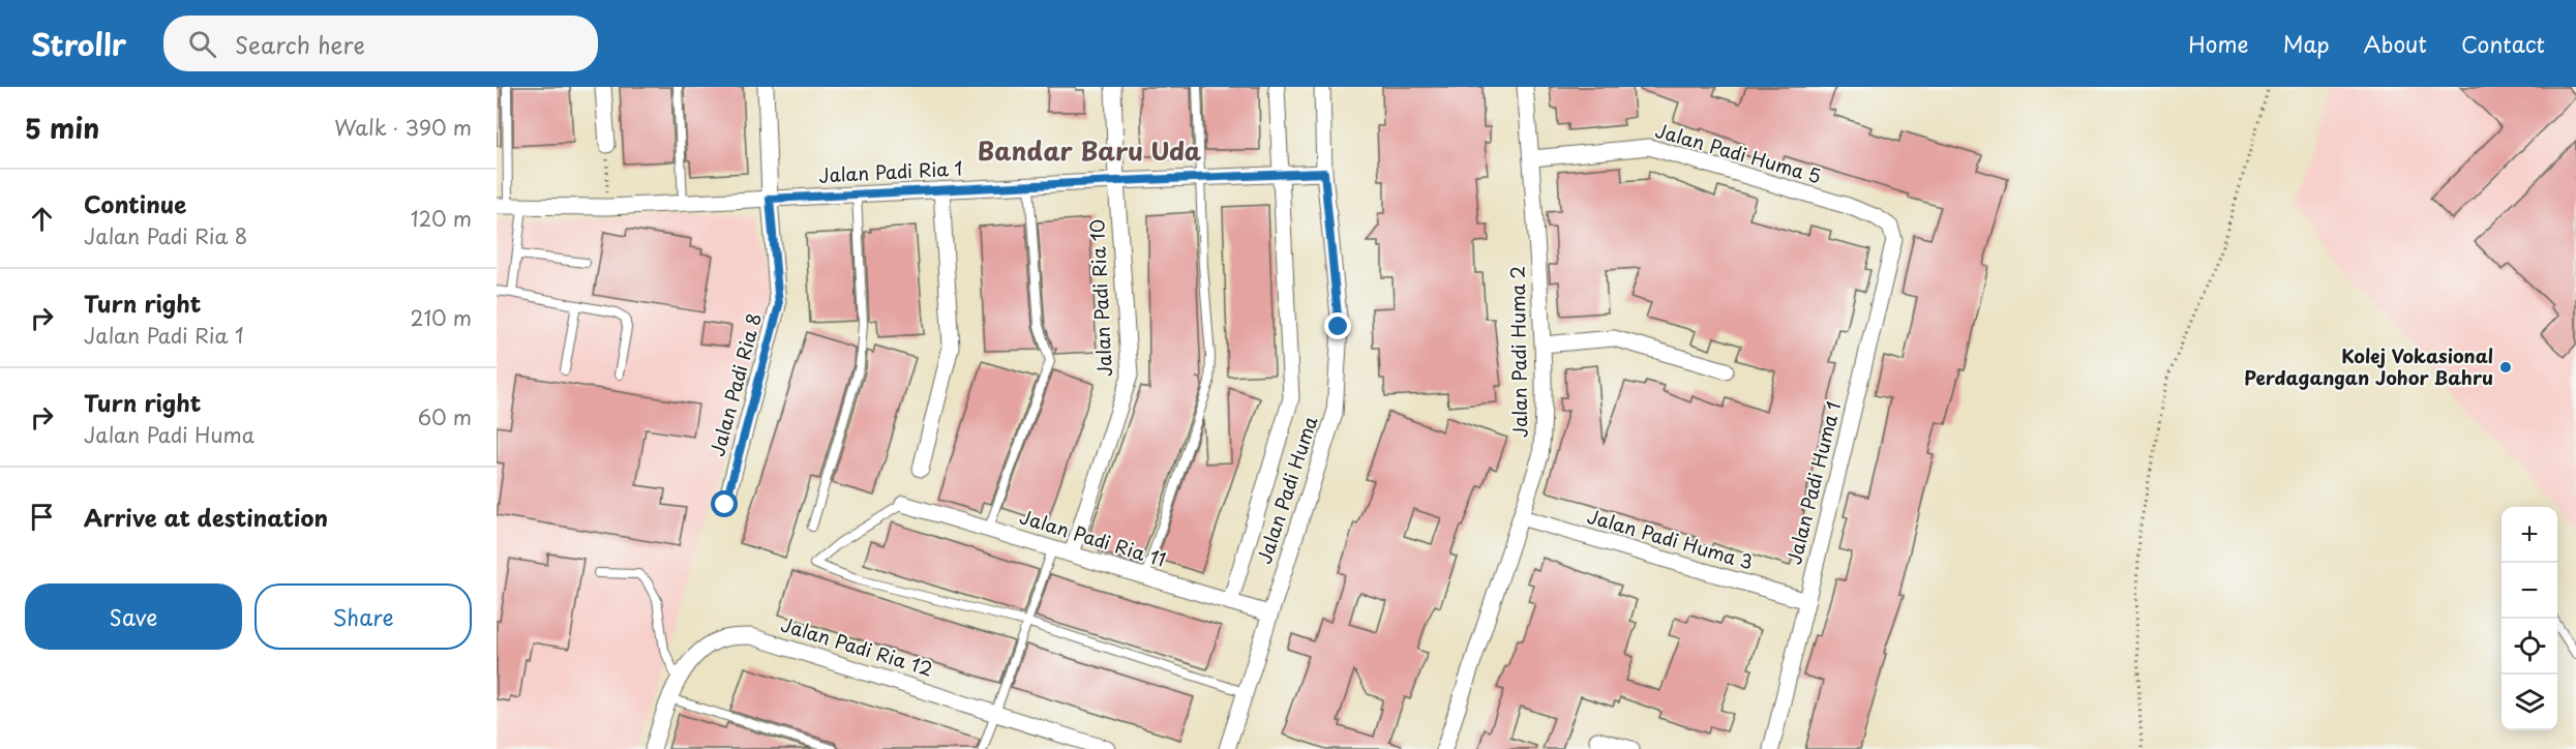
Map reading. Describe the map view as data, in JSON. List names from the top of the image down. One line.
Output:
{"streets":{"street":["Jalan Padi Huma 5","Jalan Padi Ria 1","Jalan Padi Ria 10","Jalan Padi Huma 2","Jalan Padi Ria 8","Jalan Padi Huma 1","Jalan Padi Huma","Jalan Padi Ria 11","Jalan Padi Huma 3","Jalan Padi Ria 12"]},"crossings":[["Jalan Padi Huma 5","Jalan Padi Huma 2"],["Jalan Padi Huma 5","Jalan Padi Huma 1"],["Jalan Padi Ria 1","Jalan Padi Ria 10"],["Jalan Padi Ria 1","Jalan Padi Ria 8"],["Jalan Padi Ria 1","Jalan Padi Huma"],["Jalan Padi Ria 10","Jalan Padi Ria 11"],["Jalan Padi Huma 2","Jalan Padi Huma 3"],["Jalan Padi Huma 1","Jalan Padi Huma 3"],["Jalan Padi Huma","Jalan Padi Ria 11"]],"districts":["Bandar Baru Uda"],"places":["Kolej Vokasional Perdagangan Johor Bahru"],"page":{"header":"Strollr","search":"Search here","nav":["Home","Map","About","Contact"],"heading":["5 min","Walk · 390 m"],"list":[["Continue","Jalan Padi Ria 8","120 m"],["Turn right","Jalan Padi Ria 1","210 m"],["Turn right","Jalan Padi Huma","60 m"],"Arrive at destination"],"map_buttons":["+","−"],"buttons":["Save","Share"]}}
